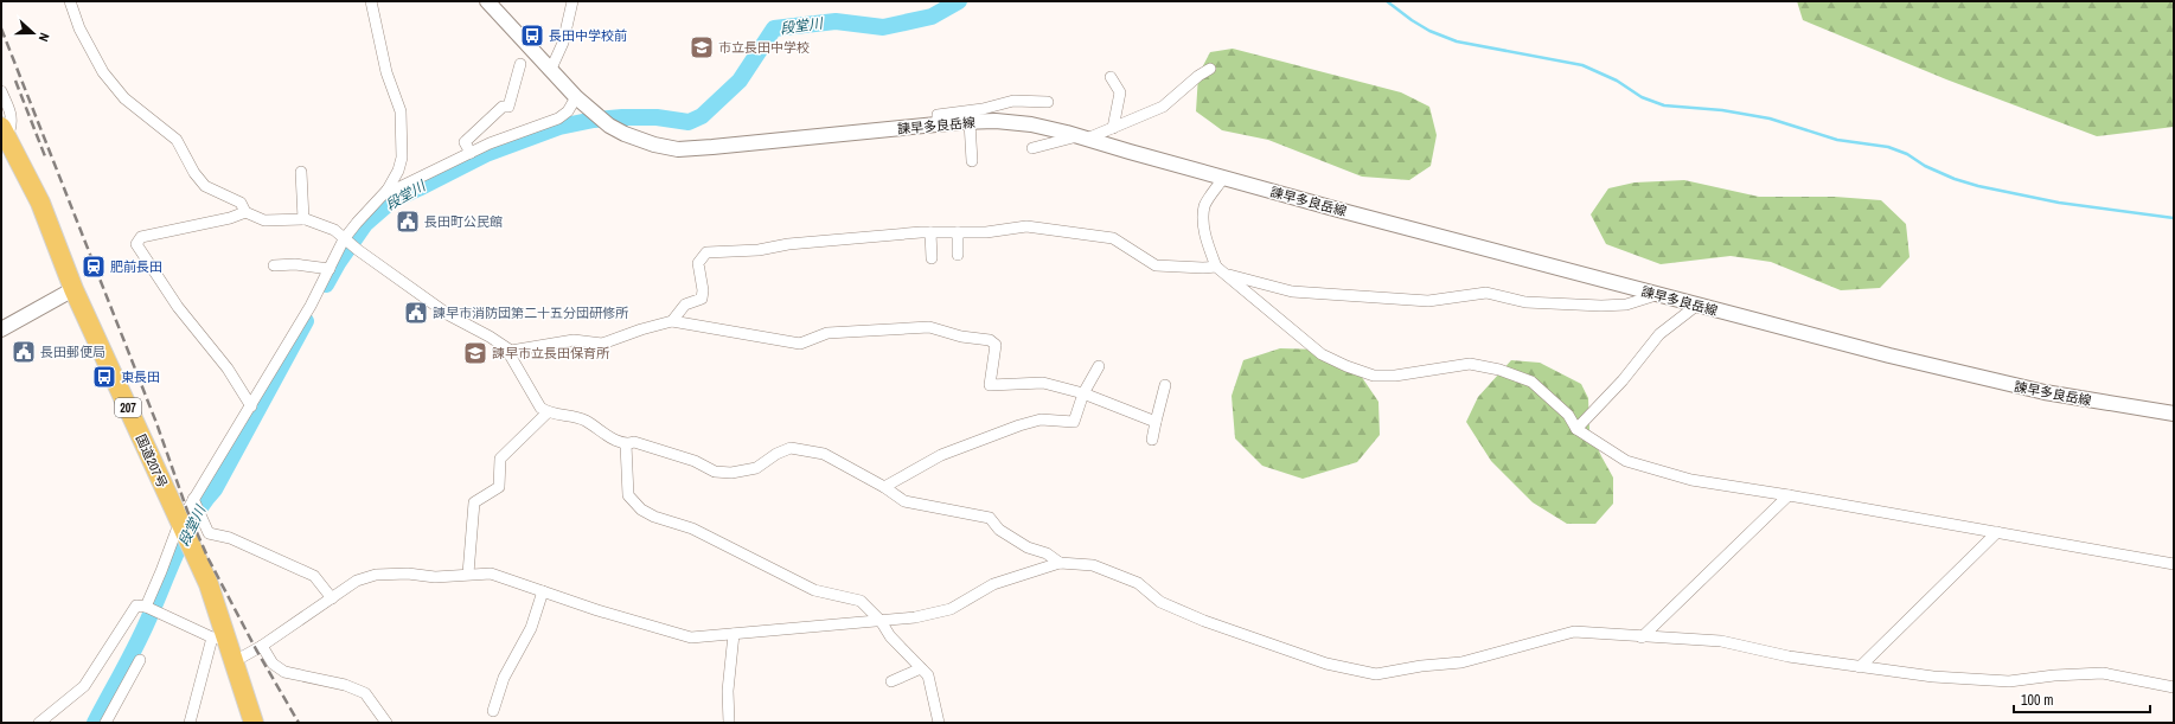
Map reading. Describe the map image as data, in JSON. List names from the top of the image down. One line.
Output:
{"streets":{"highway":["207","国道207号"],"main road":["諫早多良岳線"]},"water":["段堂川"],"places":{"bus stop":["長田中学校前","東長田"],"school or university":["市立長田中学校","諫早市立長田保育所"],"public building":["長田町公民館","諫早市消防団第二十五分団研修所","長田郵便局"],"station":["肥前長田"]},"scale_bar":"100 m","north":"right"}
